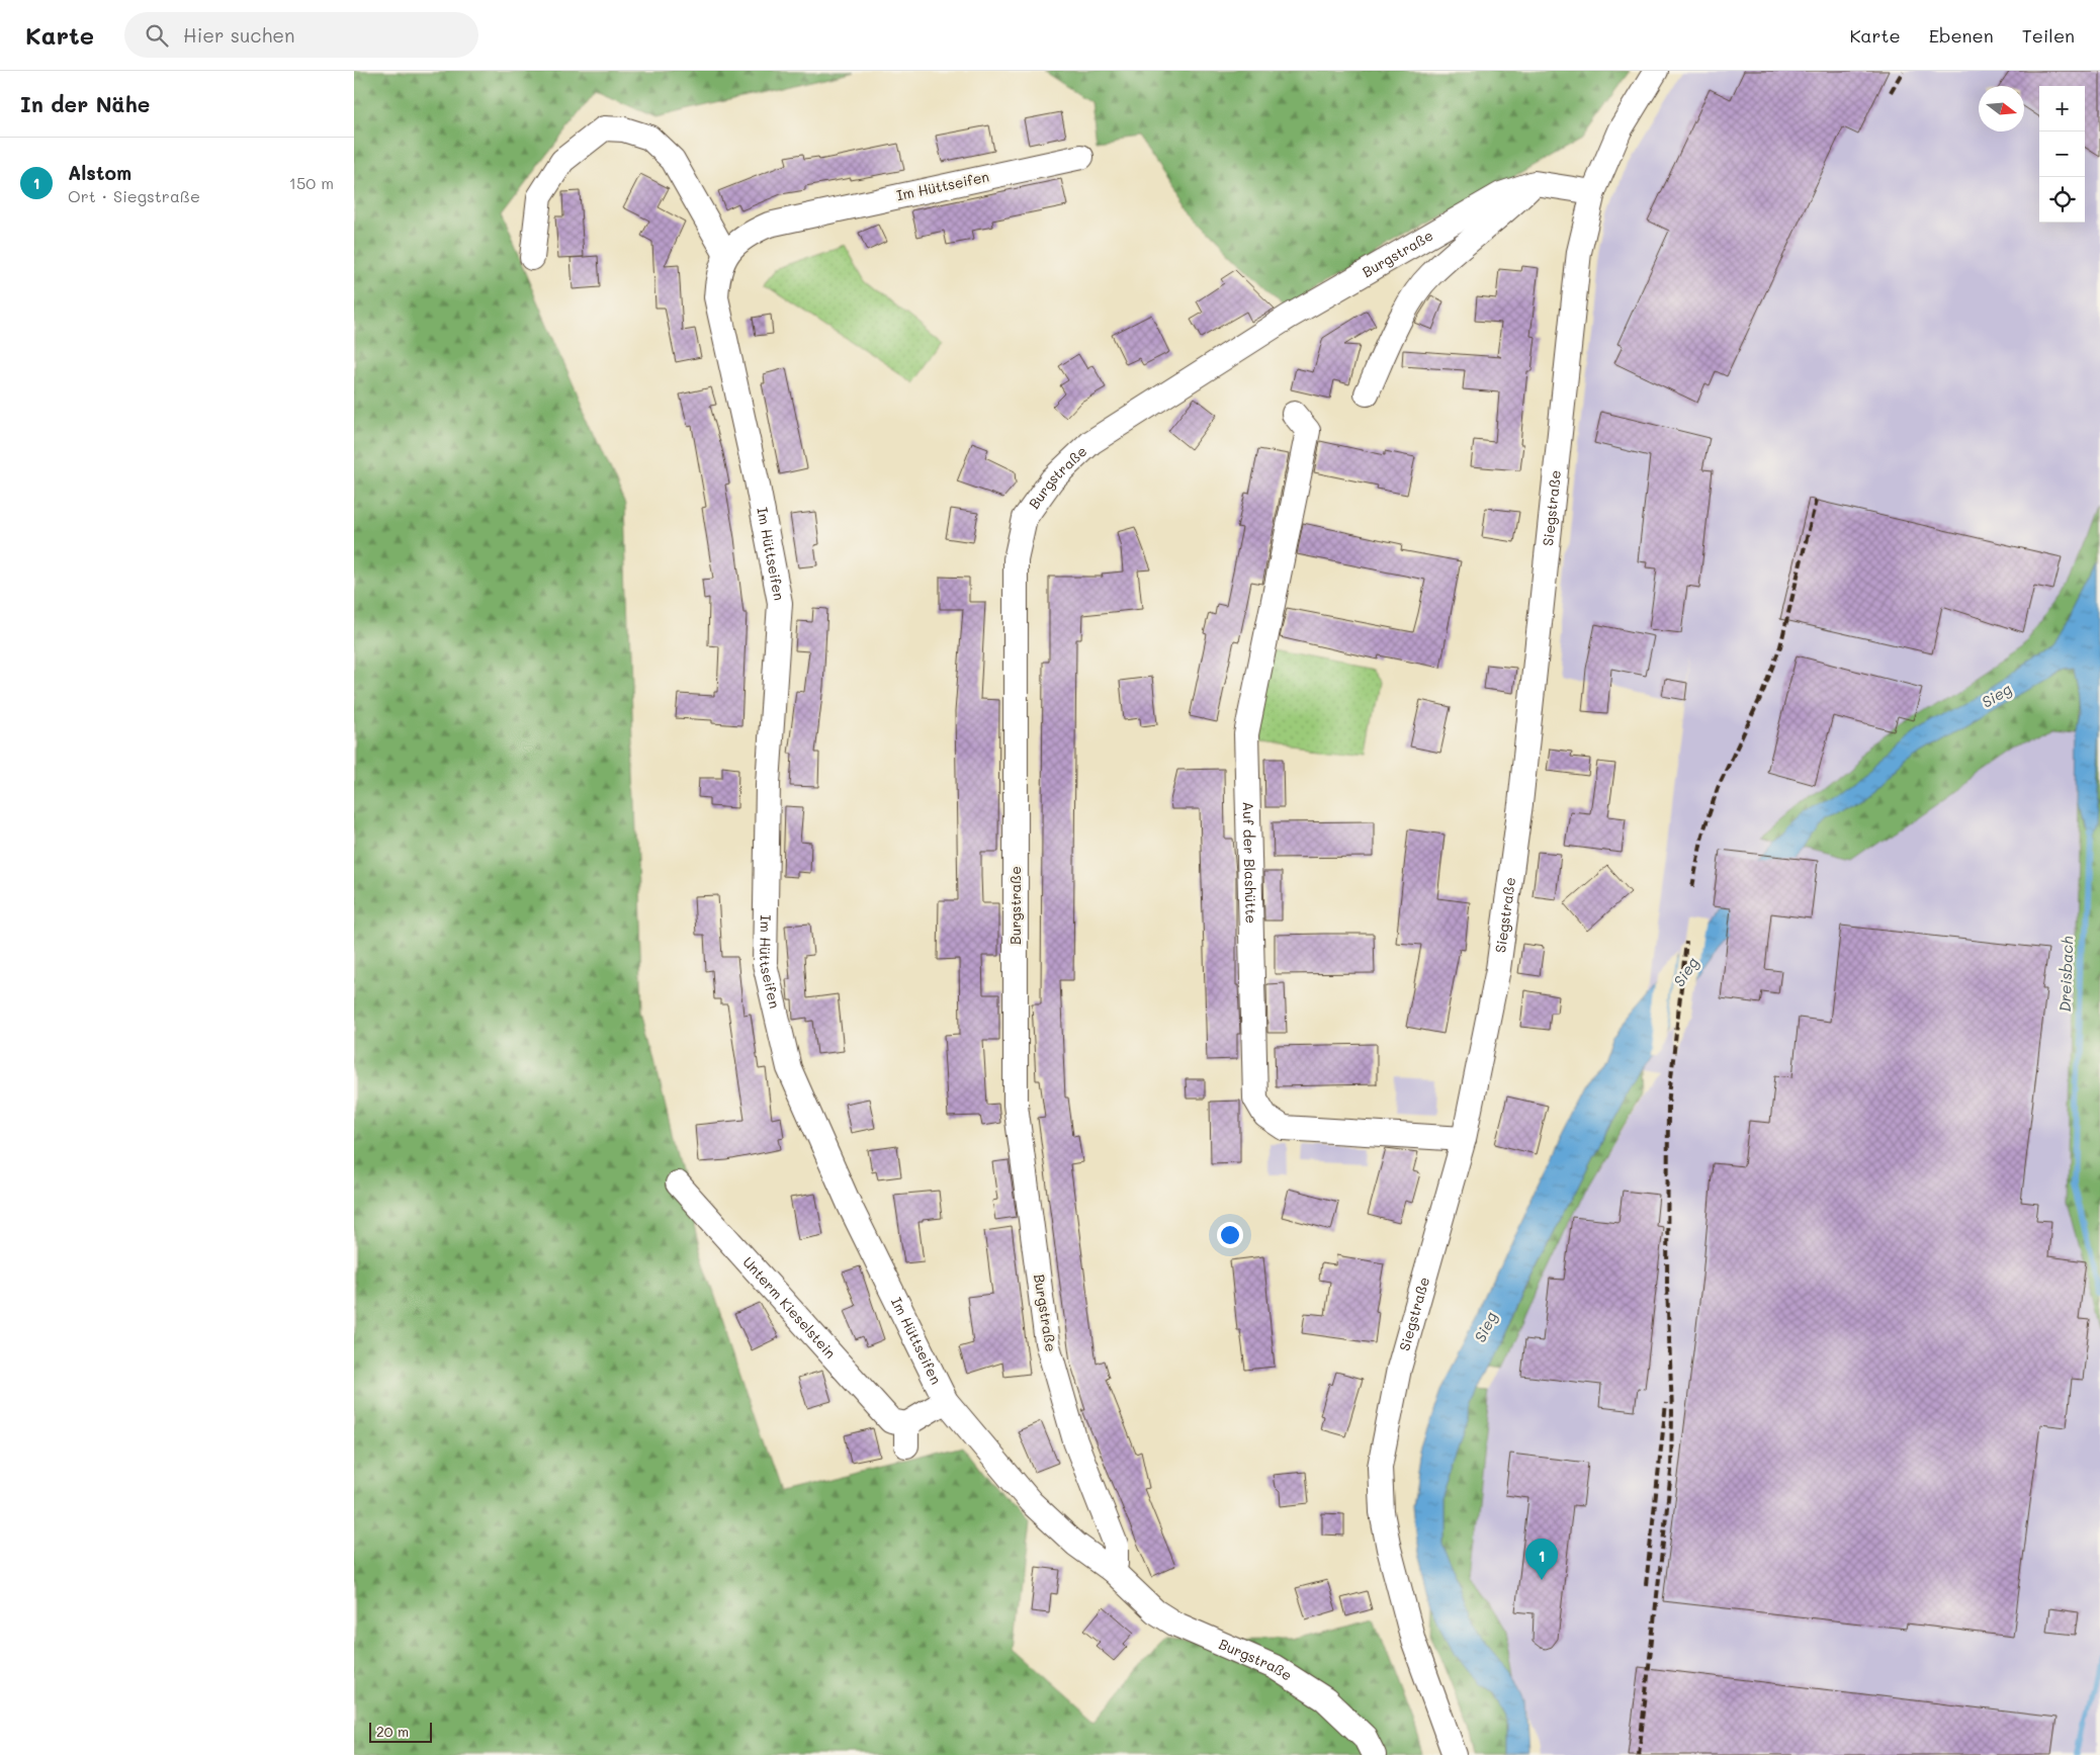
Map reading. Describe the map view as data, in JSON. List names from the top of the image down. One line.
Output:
{"streets":{"street":["Im Hüttseifen","Burgstraße","Siegstraße","Auf der Blashütte","Unterm Kieselstein"]},"crossings":[["Im Hüttseifen","Burgstraße"],["Im Hüttseifen","Unterm Kieselstein"],["Burgstraße","Siegstraße"],["Siegstraße","Auf der Blashütte"]],"water":["Sieg","Dreisbach"],"scale_bar":"20 m","north":"right","page":{"header":"Karte","search":"Hier suchen","nav":["Karte","Ebenen","Teilen"],"heading":"In der Nähe","map_buttons":["+","−"],"list":[{"mark":"1","name":"Alstom","note":"Ort · Siegstraße","value":"150 m"}],"pins":"1","scale":"20 m"}}
